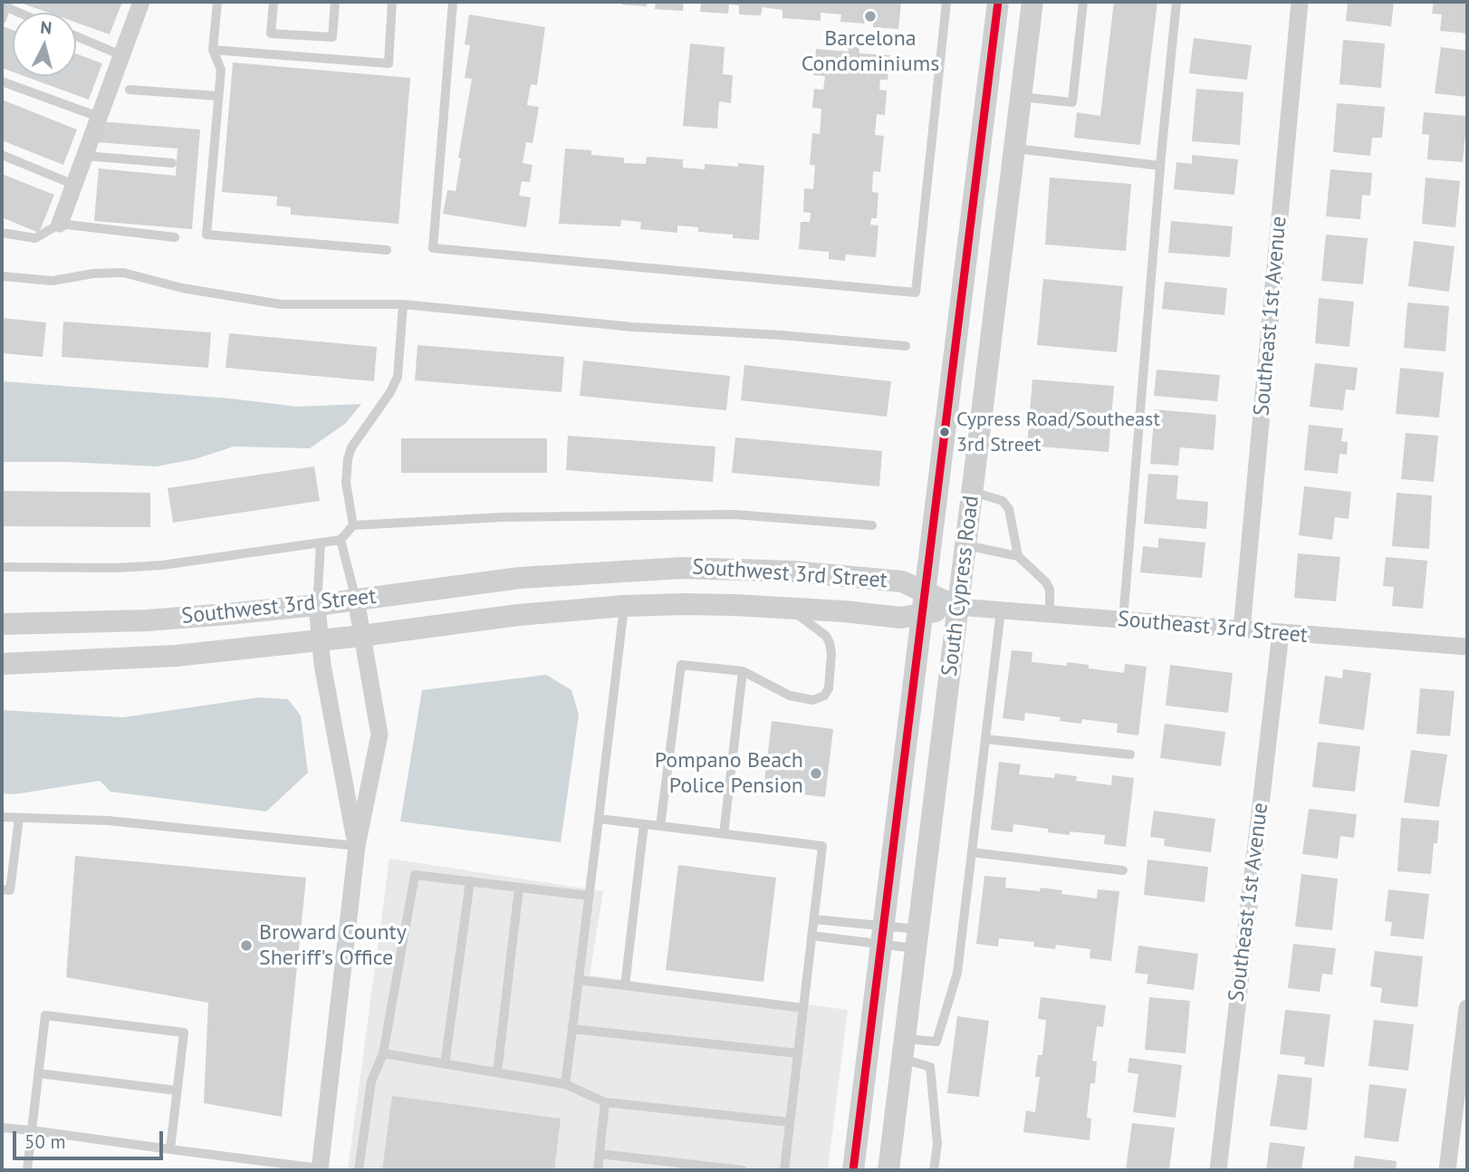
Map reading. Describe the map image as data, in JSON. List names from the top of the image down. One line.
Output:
{"streets":{"street":["Southeast 1st Avenue","Southwest 3rd Street","South Cypress Road","Southeast 3rd Street"]},"crossings":[["Southeast 1st Avenue","Southeast 3rd Street"],["Southwest 3rd Street","South Cypress Road"],["Southwest 3rd Street","Southeast 3rd Street"],["South Cypress Road","Southeast 3rd Street"]],"places":["Barcelona Condominiums","Cypress Road/Southeast 3rd Street","Pompano Beach Police Pension","Broward County Sheriff's Office"],"scale_bar":"50 m","north":"top"}
